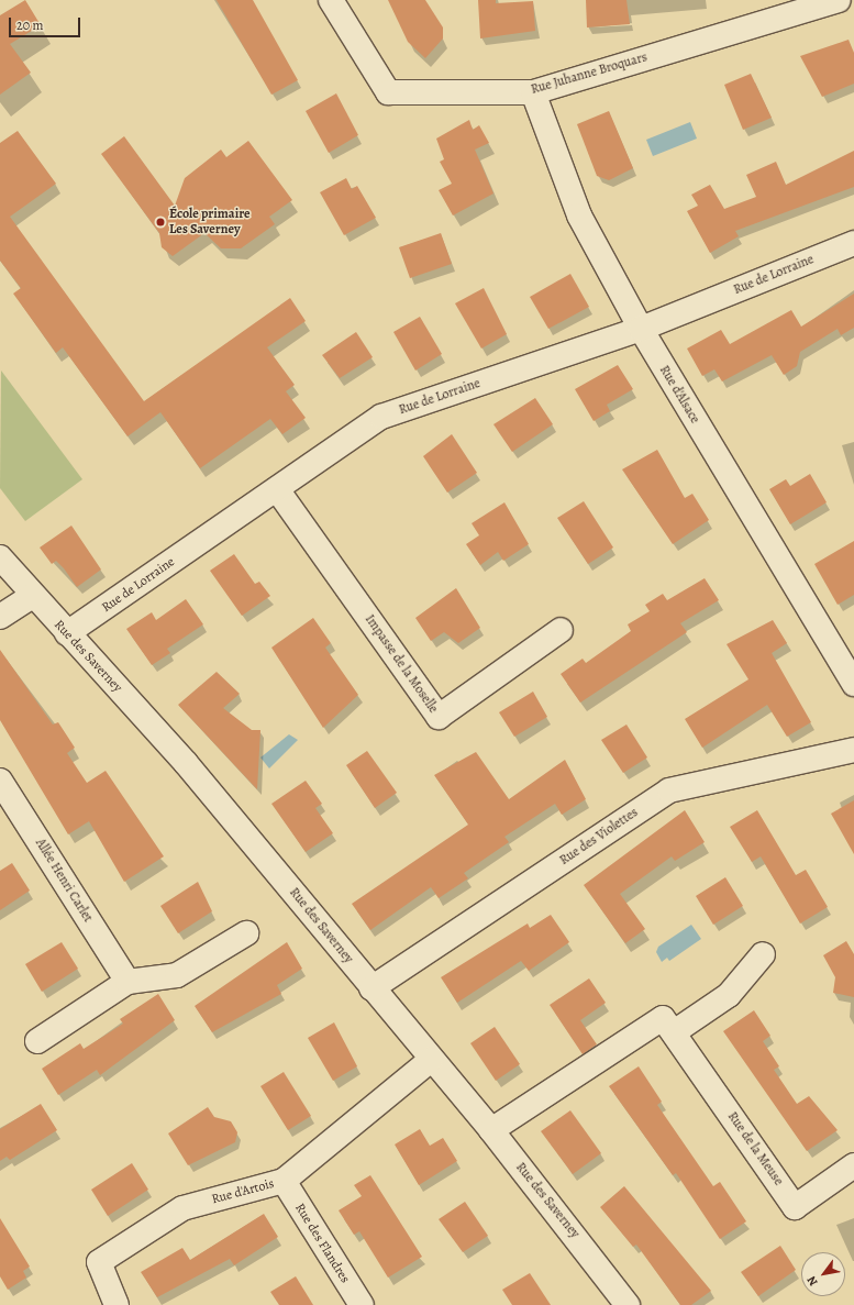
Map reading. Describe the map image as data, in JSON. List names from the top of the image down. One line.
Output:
{"streets":{"street":["Rue Juhanne Broquars","Rue de Lorraine","Rue d'Alsace","Rue des Saverney","Impasse de la Moselle","Rue des Violettes","Allée Henri Carlet","Rue de la Meuse","Rue d'Artois","Rue des Flandres"]},"crossings":[["Rue Juhanne Broquars","Rue d'Alsace"],["Rue de Lorraine","Rue d'Alsace"],["Rue de Lorraine","Rue des Saverney"],["Rue de Lorraine","Impasse de la Moselle"],["Rue des Saverney","Rue des Violettes"],["Rue des Saverney","Rue de la Meuse"],["Rue des Saverney","Rue d'Artois"],["Rue d'Artois","Rue des Flandres"]],"places":["École primaire Les Saverney"],"scale_bar":"20 m","north":"bottom left"}
